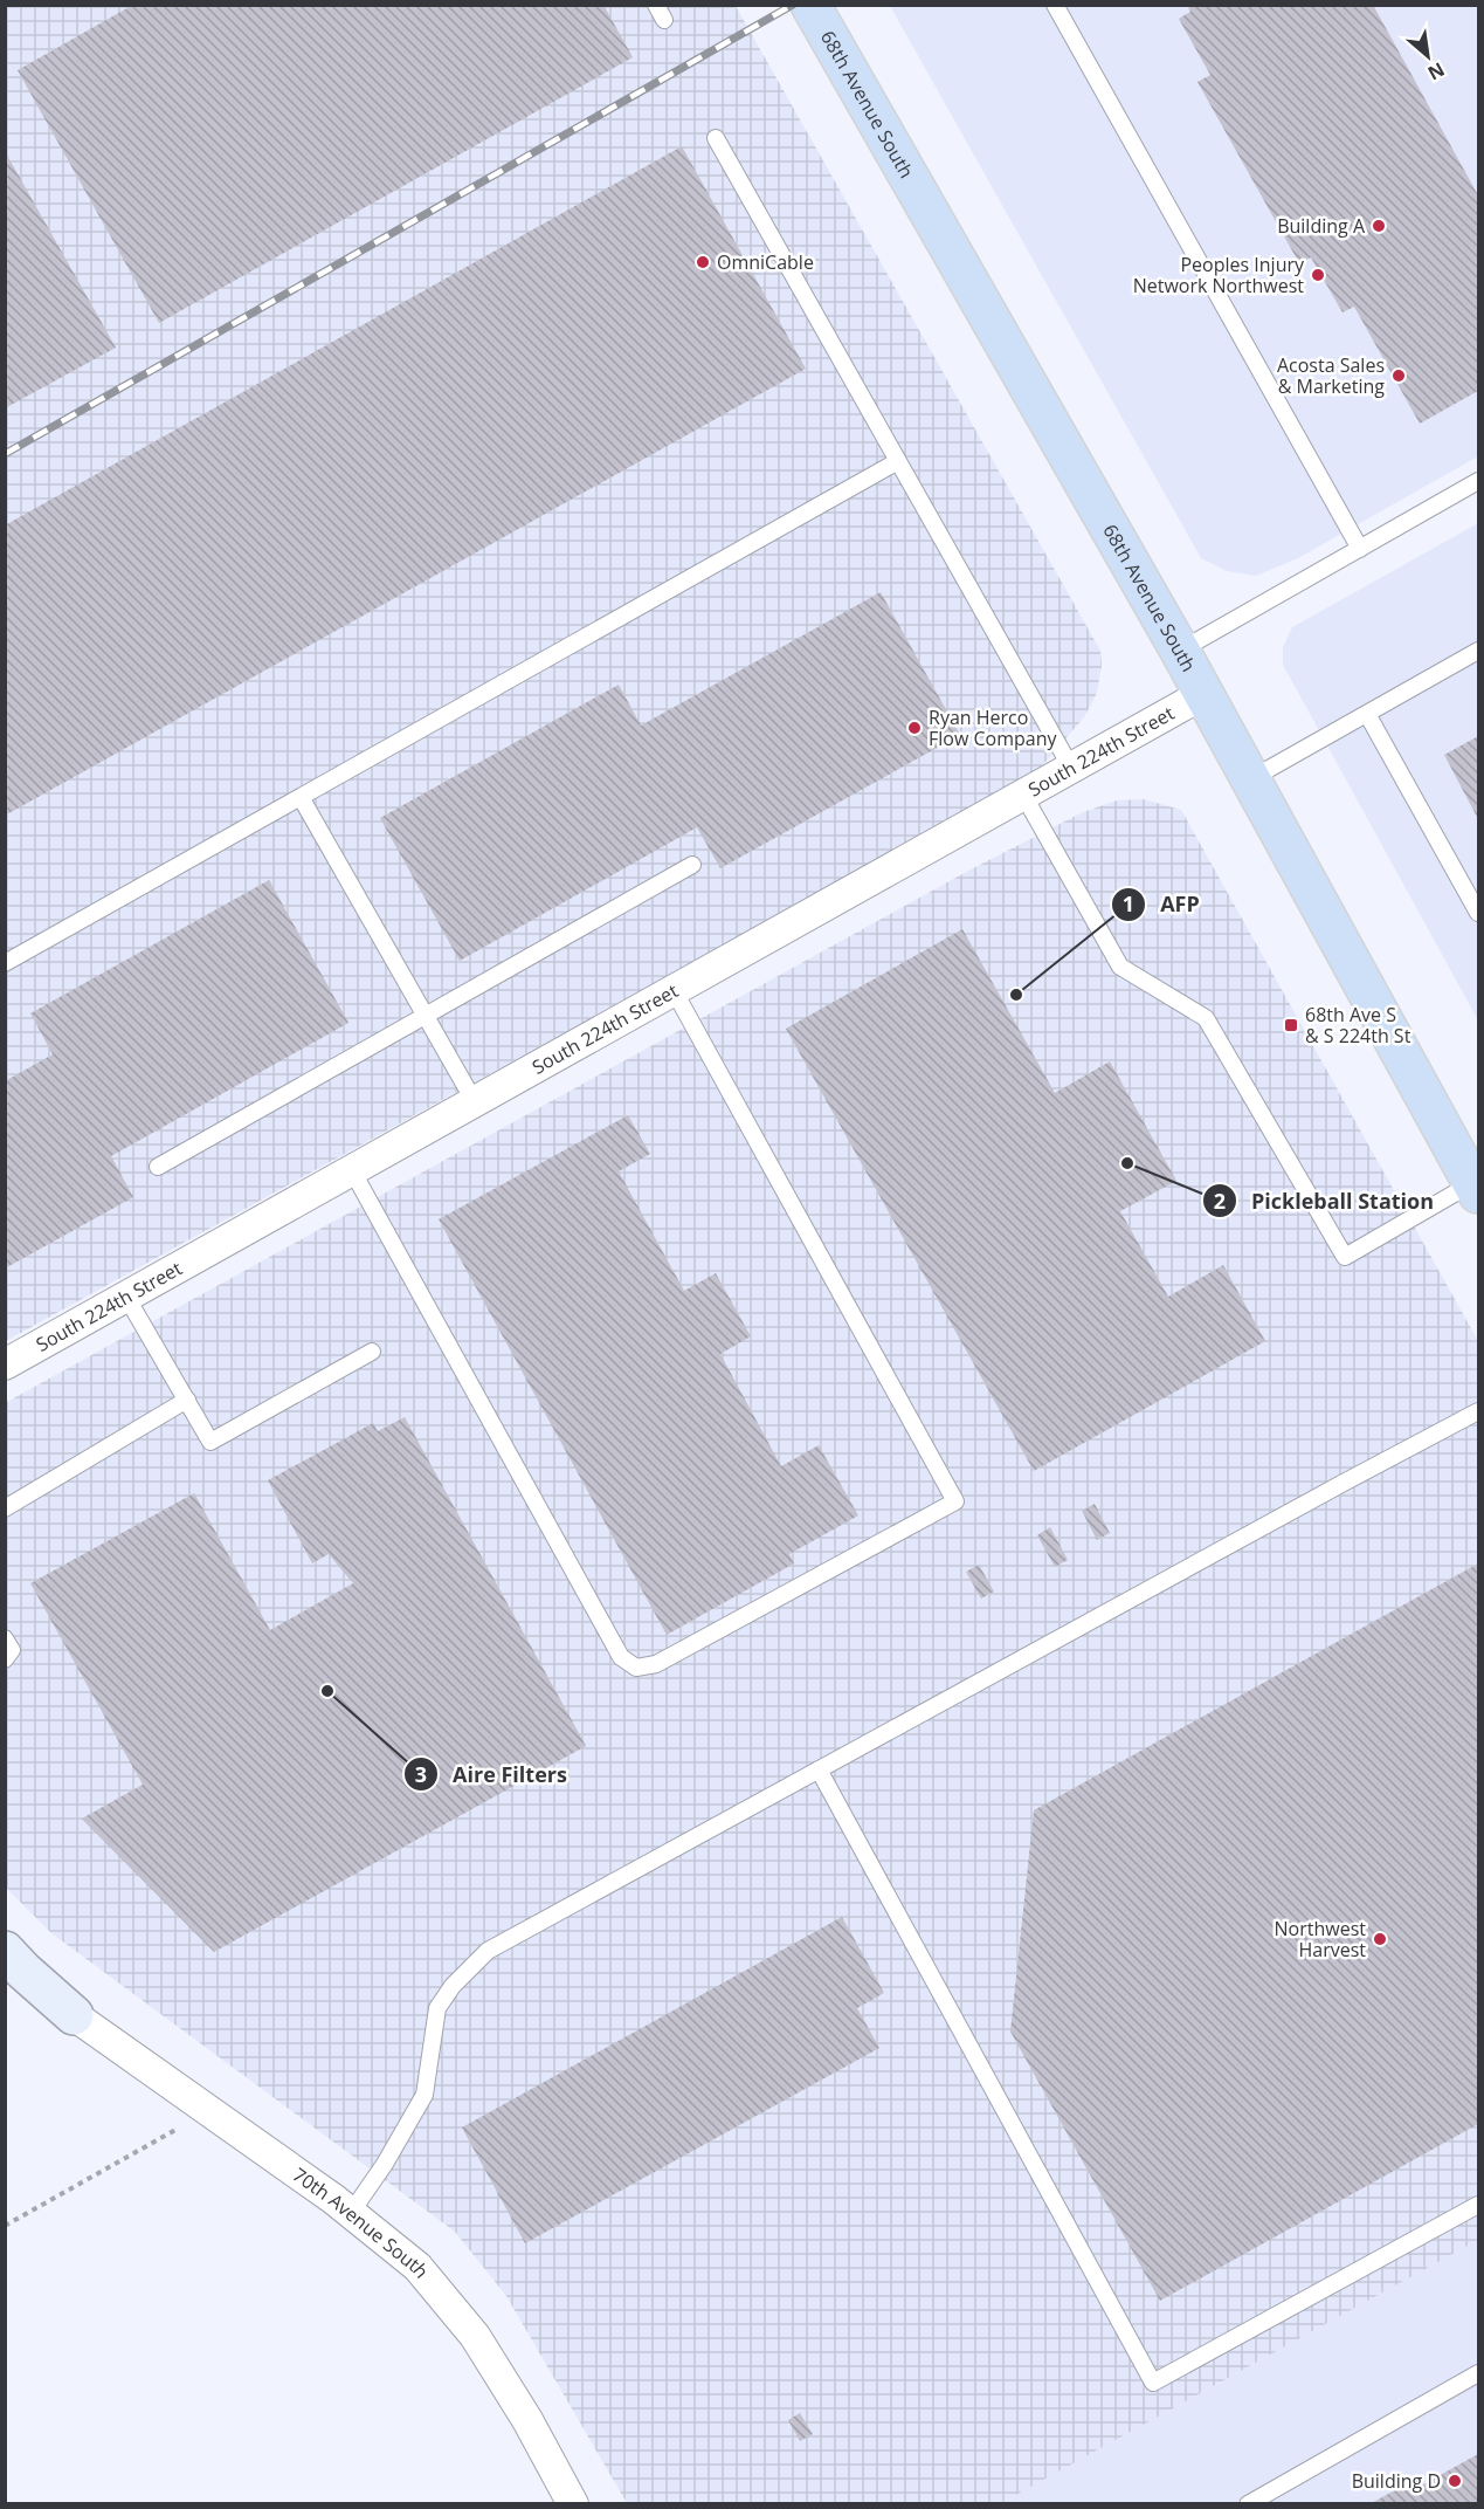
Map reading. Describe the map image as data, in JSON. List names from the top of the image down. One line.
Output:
{"streets":{"main road":["68th Avenue South"],"street":["South 224th Street","70th Avenue South"]},"crossings":[["68th Avenue South","South 224th Street"]],"places":{"other":["Building A","OmniCable","Peoples Injury Network Northwest","Acosta Sales & Marketing","Ryan Herco Flow Company","AFP","Pickleball Station","Aire Filters","Northwest Harvest","Building D"],"transit":["68th Ave S & S 224th St"]},"north":"bottom right"}
